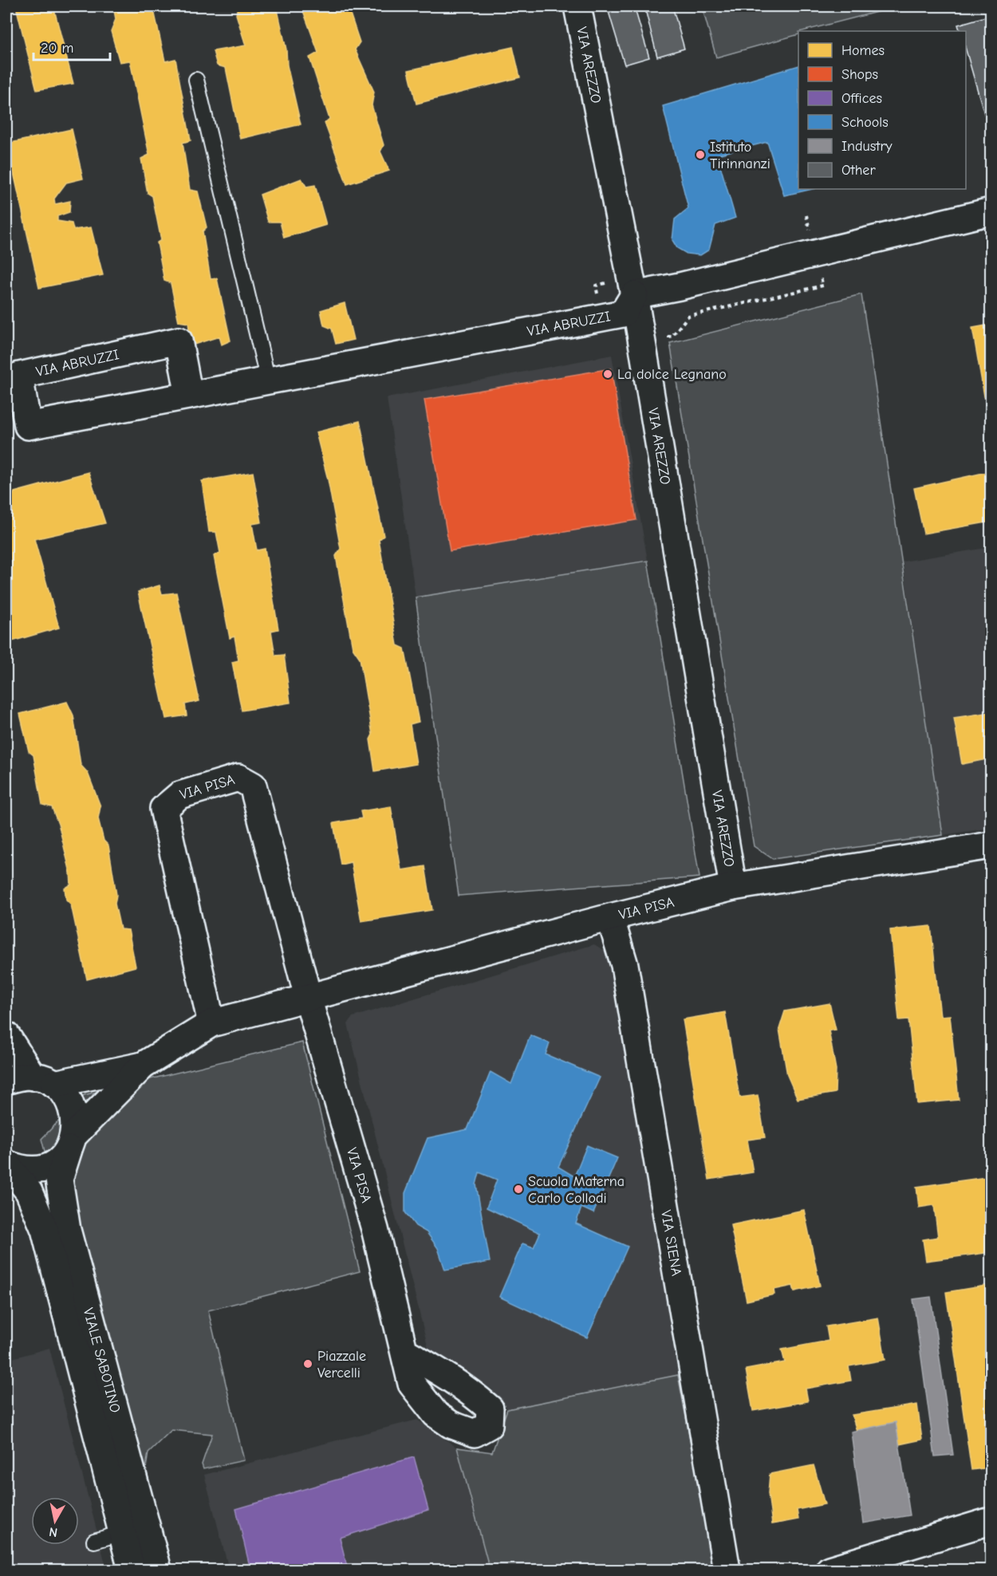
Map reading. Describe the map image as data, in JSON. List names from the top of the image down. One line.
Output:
{"streets":{"street":["VIA AREZZO","VIA ABRUZZI","VIA PISA","VIA SIENA","VIALE SABOTINO"]},"crossings":[["VIA AREZZO","VIA ABRUZZI"],["VIA AREZZO","VIA PISA"],["VIA PISA","VIA SIENA"],["VIA PISA","VIALE SABOTINO"]],"places":["Istituto Tirinnanzi","La dolce Legnano","Scuola Materna Carlo Collodi","Piazzale Vercelli"],"legend":["Homes","Shops","Offices","Schools","Industry","Other"],"scale_bar":"20 m","north":"bottom"}
